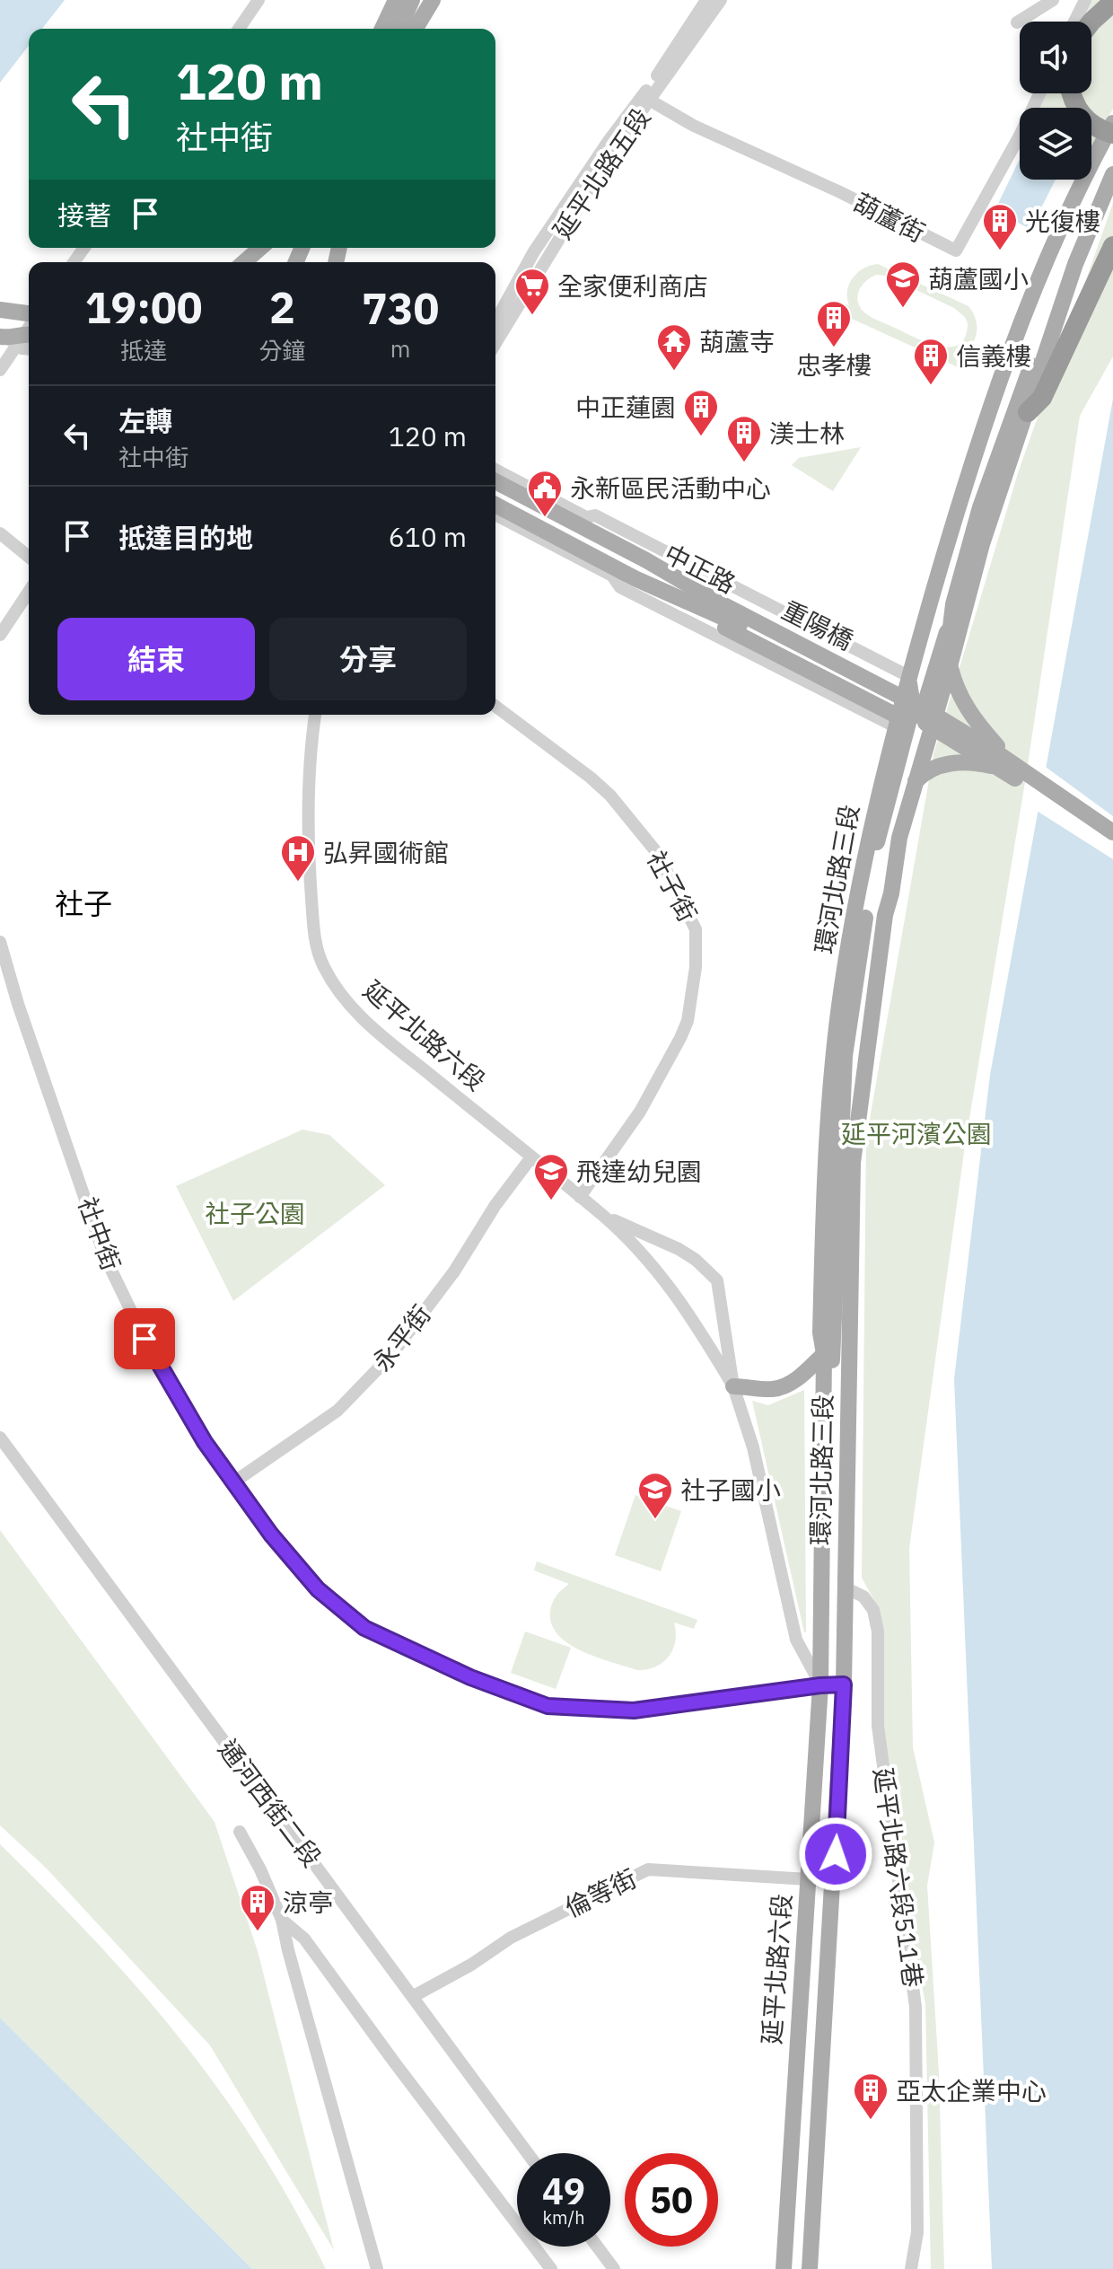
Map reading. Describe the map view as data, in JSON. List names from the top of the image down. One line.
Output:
{"streets":{"main road":["重陽橋","環河北路三段","延平北路六段"],"street":["延平北路五段","葫蘆街","中正路","社子街","社中街","永平街","通河西街二段","延平北路六段511巷","倫等街"]},"crossings":[["延平北路五段","葫蘆街"],["中正路","重陽橋"],["中正路","環河北路三段"],["環河北路三段","延平北路六段"],["環河北路三段","社中街"],["環河北路三段","延平北路六段511巷"],["社子街","延平北路六段"],["延平北路六段","社中街"],["延平北路六段","永平街"],["延平北路六段","倫等街"],["社中街","永平街"],["通河西街二段","倫等街"]],"districts":["社子"],"parks":["延平河濱公園","社子公園"],"places":{"building":["光復樓","忠孝樓","信義樓","中正蓮園","渼士林","涼亭","亞太企業中心"],"school or university":["葫蘆國小","飛達幼兒園","社子國小"],"supermarket":["全家便利商店"],"temple":["葫蘆寺"],"public building":["永新區民活動中心"],"hospital":["弘昇國術館"]},"page":{"turn":["120 m","社中街"],"then":"接著","eta":["19:00","抵達","2","分鐘","730","m"],"list":[{"name":"左轉","note":"社中街","value":"120 m"},{"name":"抵達目的地","value":"610 m"}],"buttons":["結束","分享"],"speed":"49 km/h","limit":"50"}}
